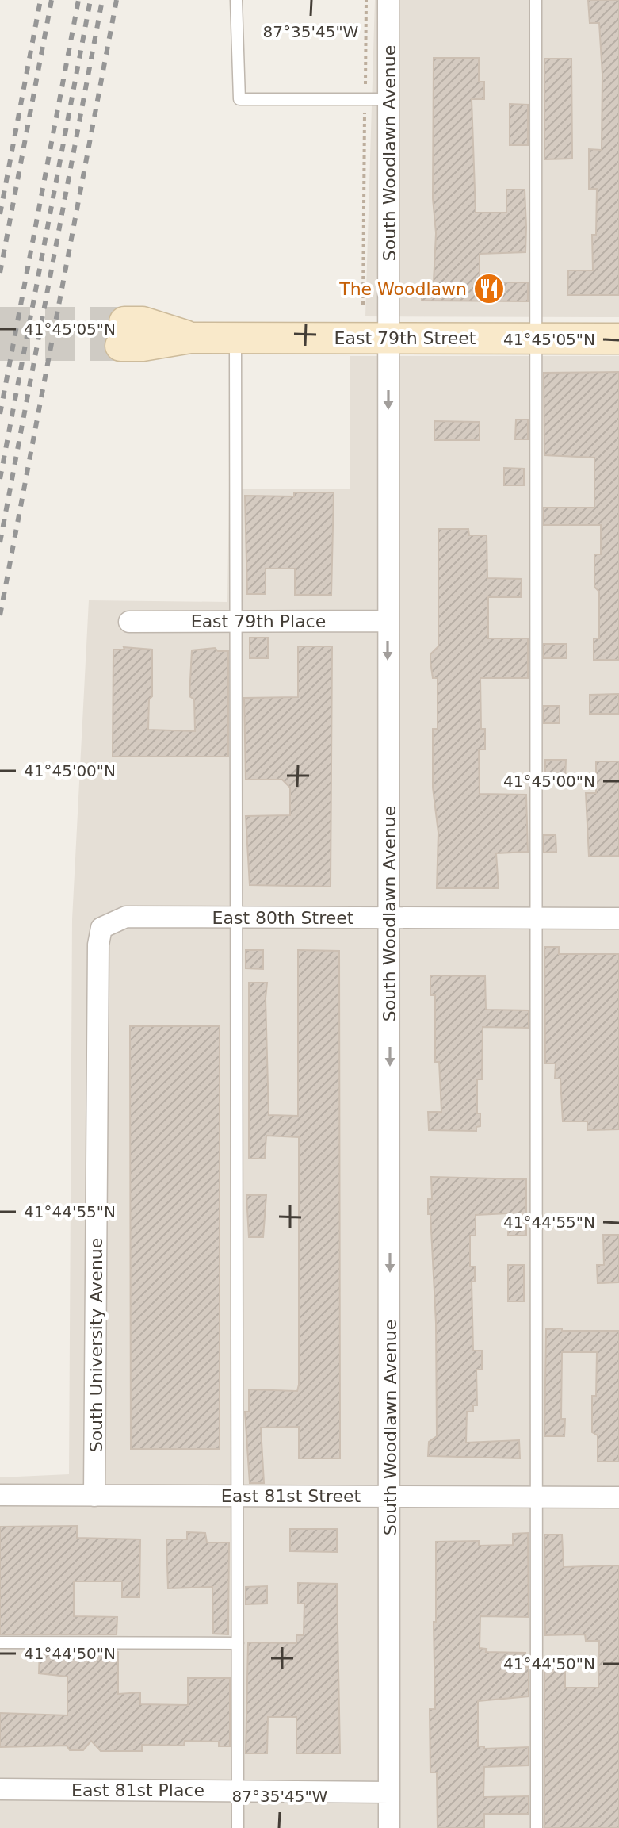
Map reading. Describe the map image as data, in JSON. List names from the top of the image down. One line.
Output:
{"streets":{"main road":["East 79th Street"],"street":["South Woodlawn Avenue","East 79th Place","East 80th Street","South University Avenue","East 81st Street","East 81st Place"]},"crossings":[["South Woodlawn Avenue","East 79th Street"],["South Woodlawn Avenue","East 79th Place"],["South Woodlawn Avenue","East 80th Street"],["South Woodlawn Avenue","East 81st Street"],["South Woodlawn Avenue","East 81st Place"],["East 80th Street","South University Avenue"],["South University Avenue","East 81st Street"]],"one_way":["South Woodlawn Avenue"],"places":{"restaurant":["The Woodlawn"]},"coordinates":["87°35'45\"W","41°45'05\"N","41°45'00\"N","41°44'55\"N","41°44'50\"N"]}
